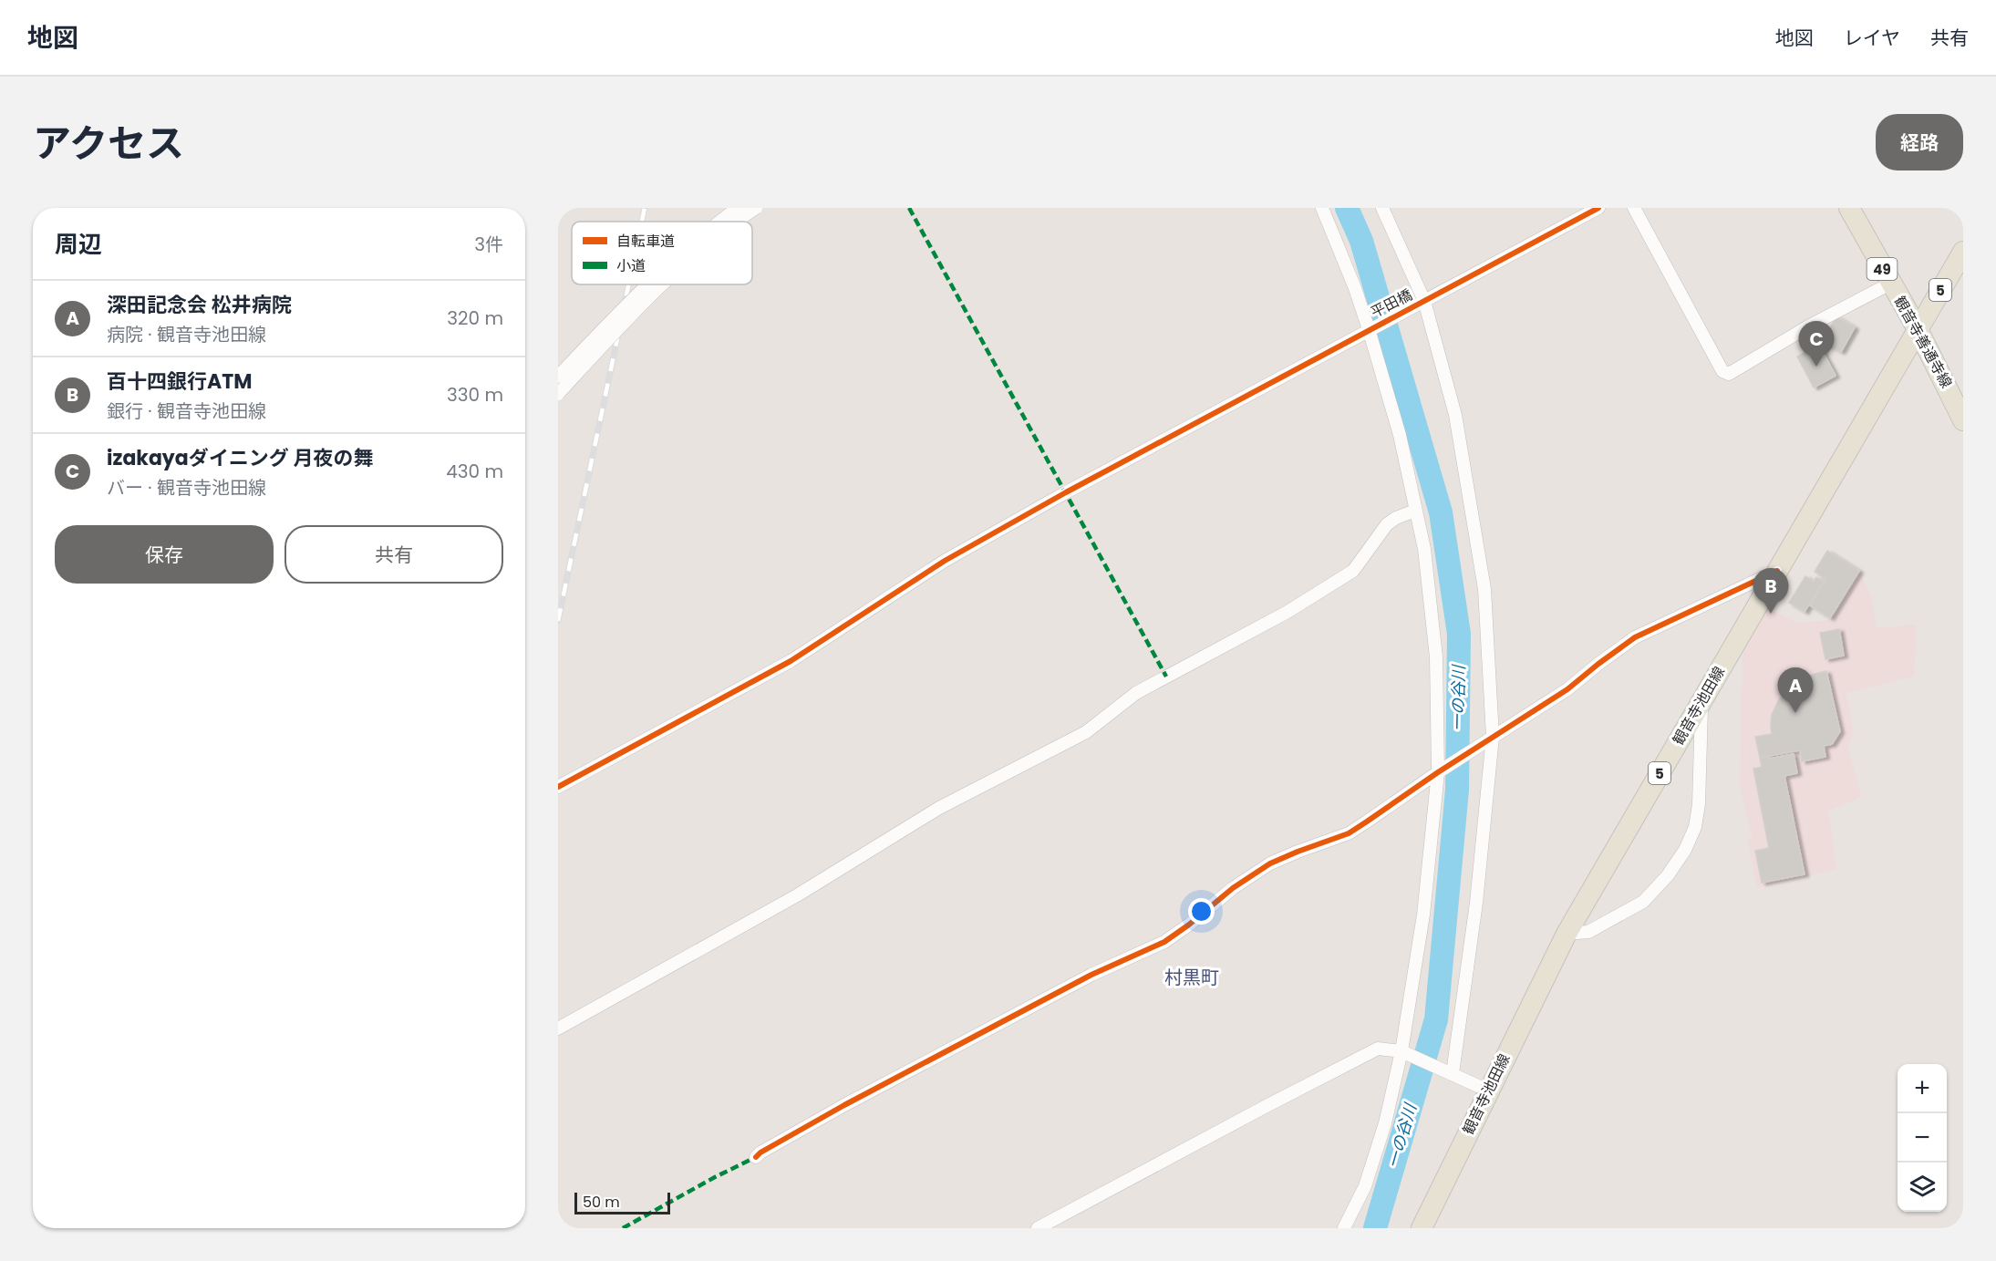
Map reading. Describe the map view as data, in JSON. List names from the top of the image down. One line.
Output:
{"streets":{"main road":["49","5","観音寺善通寺線","観音寺池田線"],"street":["平田橋"]},"crossings":[["観音寺善通寺線","観音寺池田線"]],"districts":["村黒町"],"water":["一の谷川"],"legend":["自転車道","小道"],"scale_bar":"50 m","page":{"header":"地図","nav":["地図","レイヤ","共有"],"title":"アクセス","buttons":["経路",["保存","共有"]],"heading":["周辺","3件"],"list":[{"mark":"A","name":"深田記念会 松井病院","note":"病院 · 観音寺池田線","value":"320 m"},{"mark":"B","name":"百十四銀行ATM","note":"銀行 · 観音寺池田線","value":"330 m"},{"mark":"C","name":"izakayaダイニング 月夜の舞","note":"バー · 観音寺池田線","value":"430 m"}],"pins":["C","B","A"],"map_buttons":["+","−"],"scale":"50 m"}}
